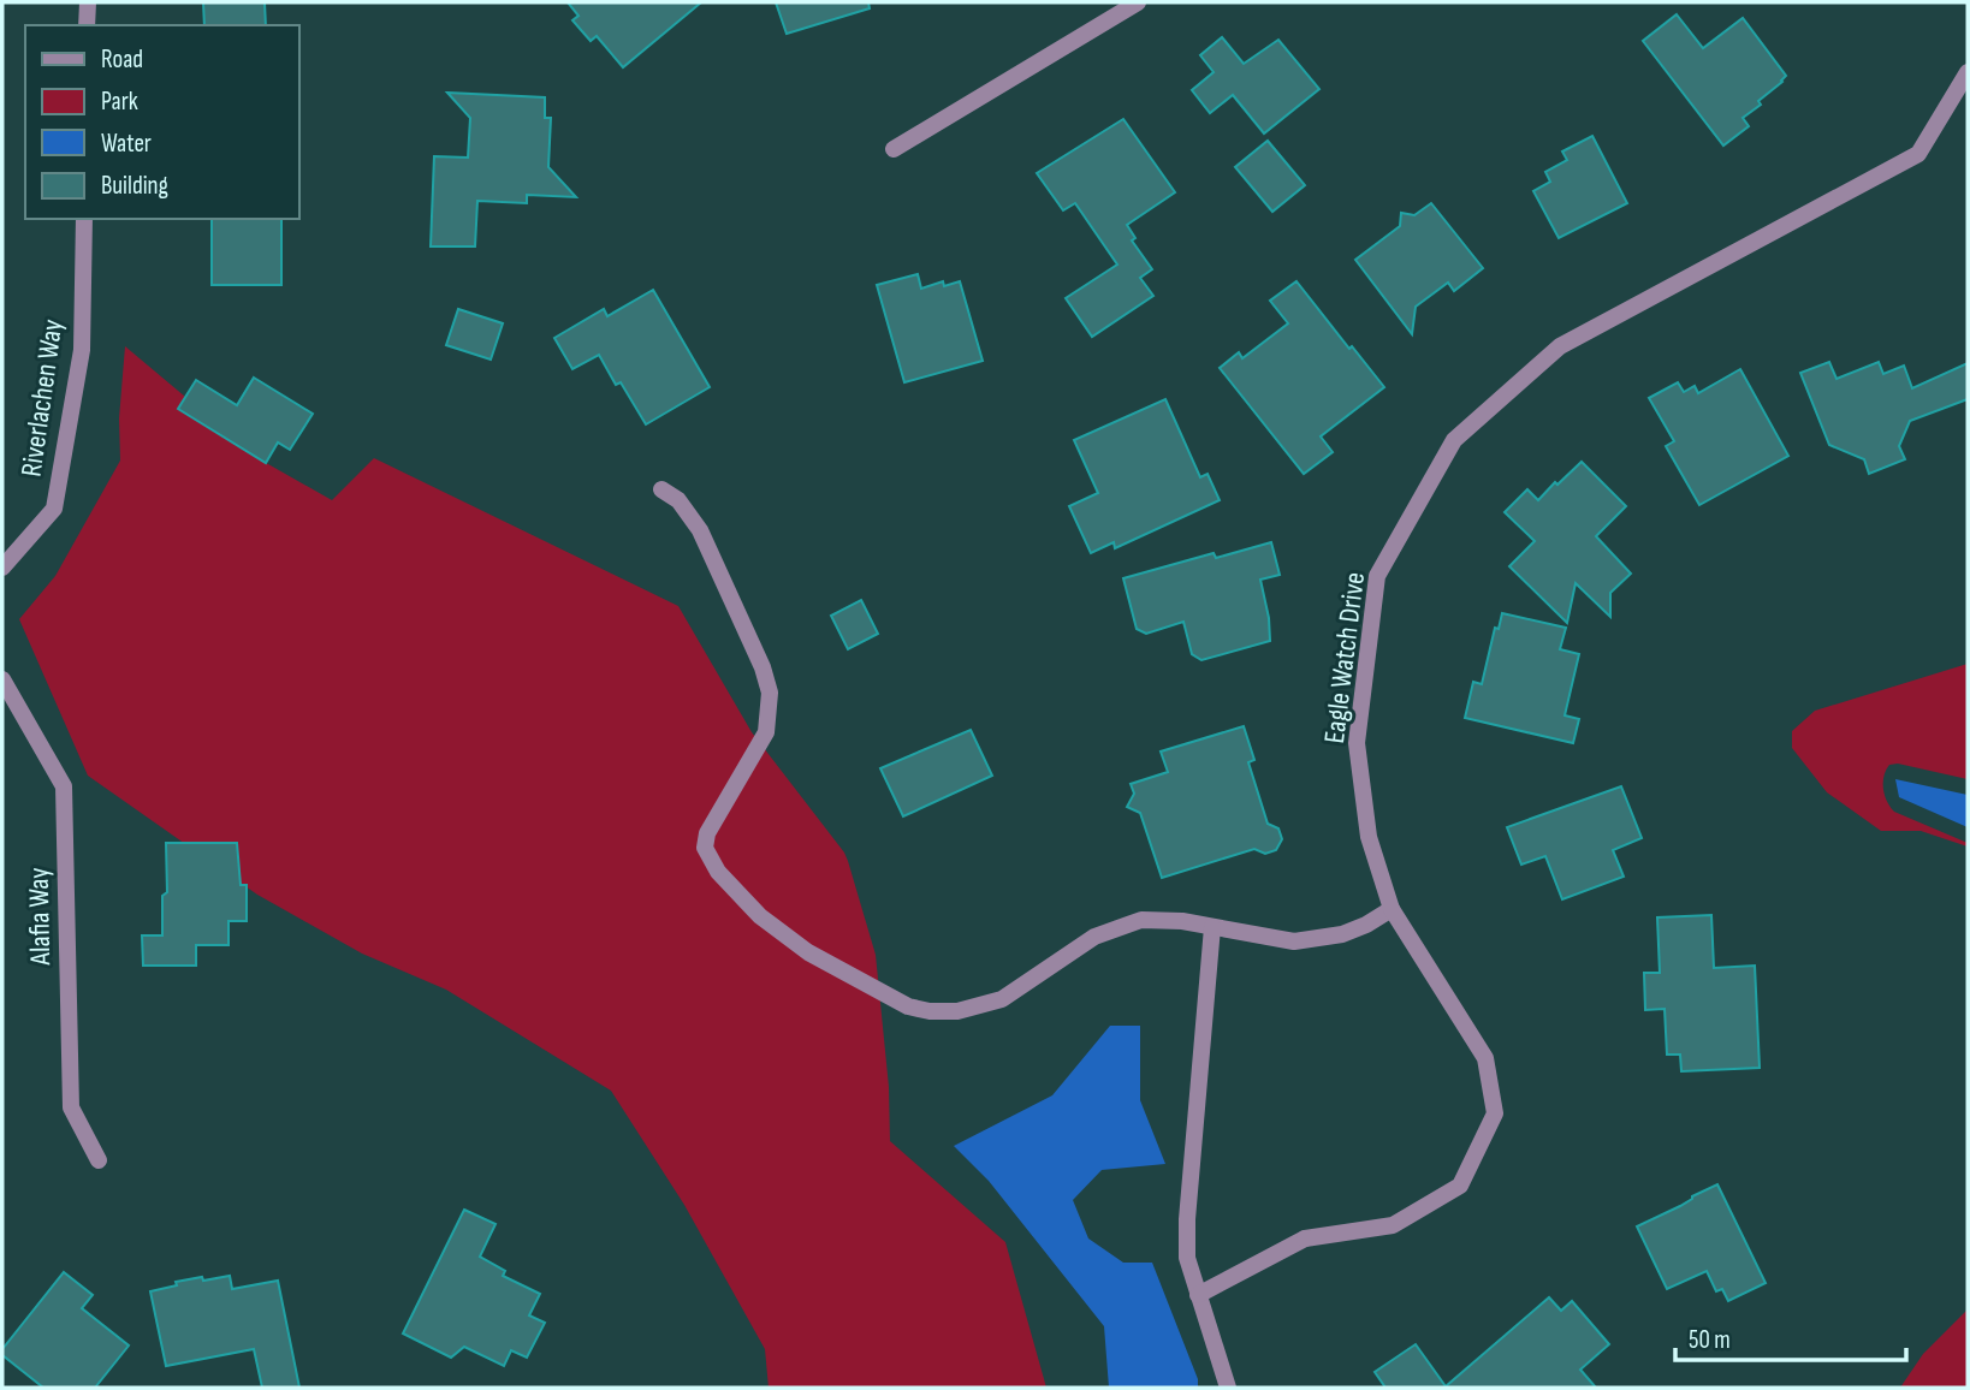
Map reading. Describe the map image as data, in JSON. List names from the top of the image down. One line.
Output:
{"streets":{"street":["Riverlachen Way","Eagle Watch Drive","Alafia Way"]},"legend":["Road","Park","Water","Building"],"scale_bar":"50 m"}
